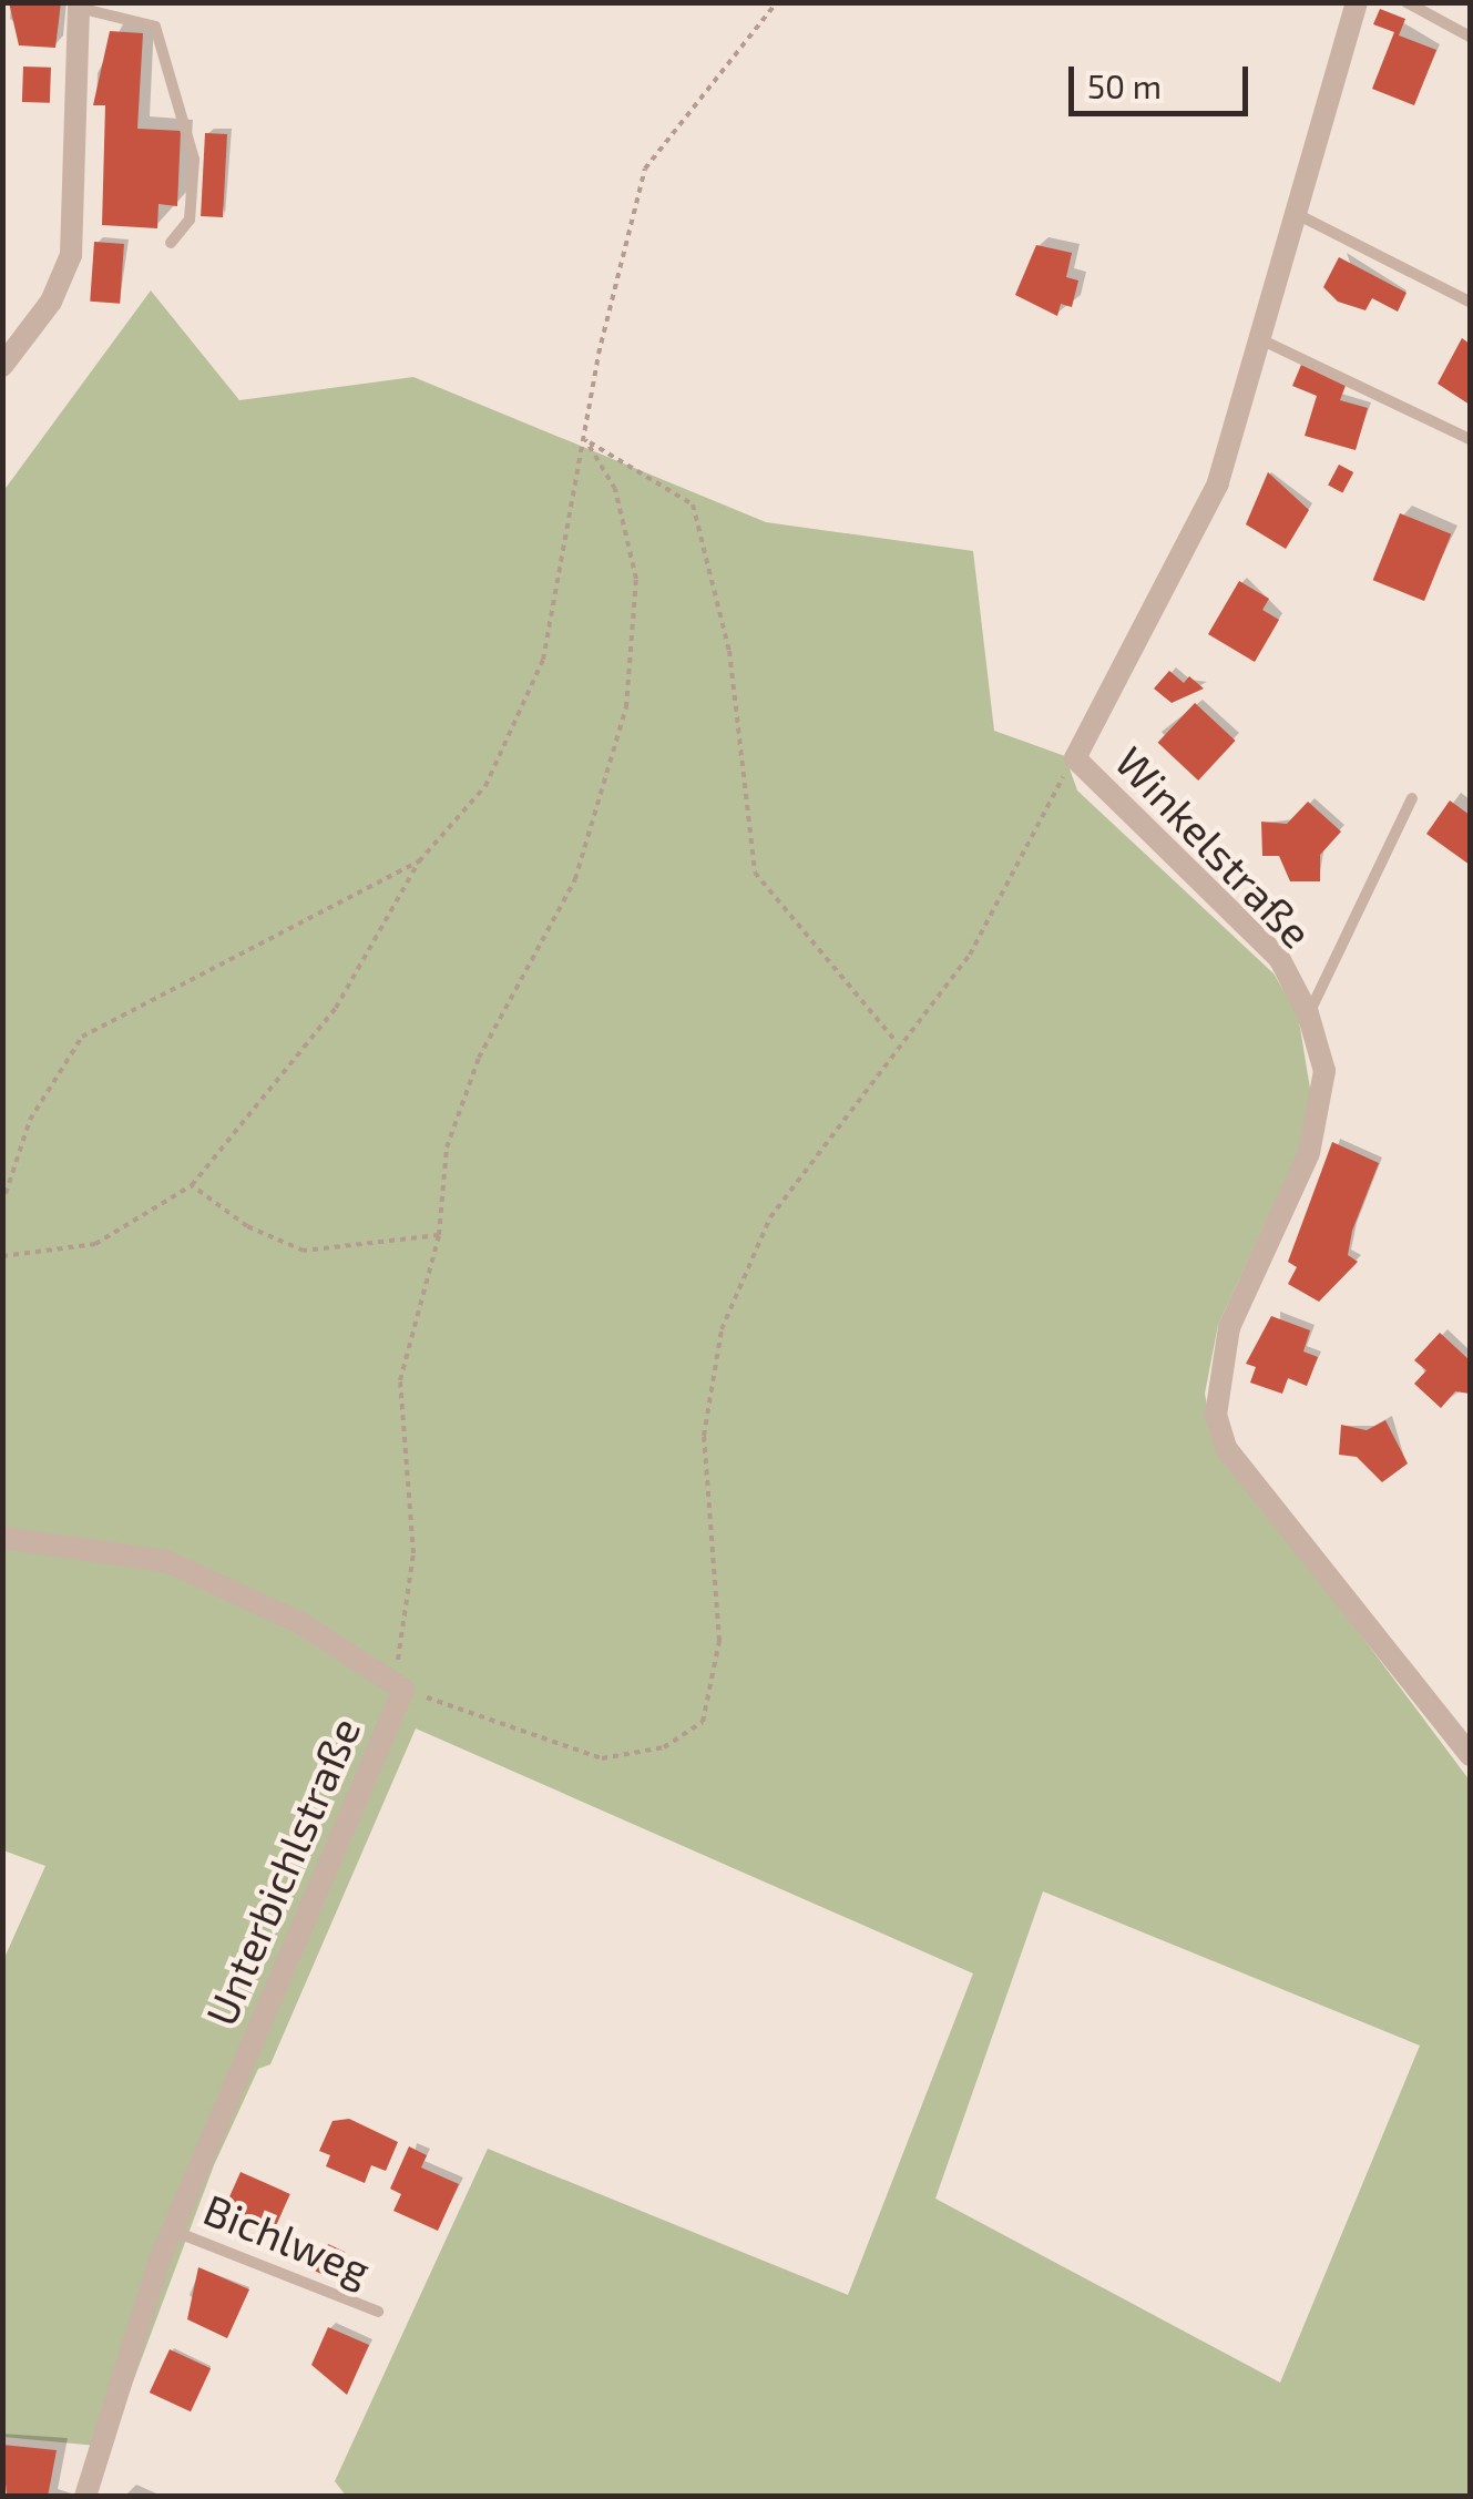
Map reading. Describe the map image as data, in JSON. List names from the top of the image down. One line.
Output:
{"streets":{"street":["Winkelstraße","Unterbichlstraße"],"lane":["Bichlweg"]},"crossings":[["Unterbichlstraße","Bichlweg"]],"scale_bar":"50 m"}
